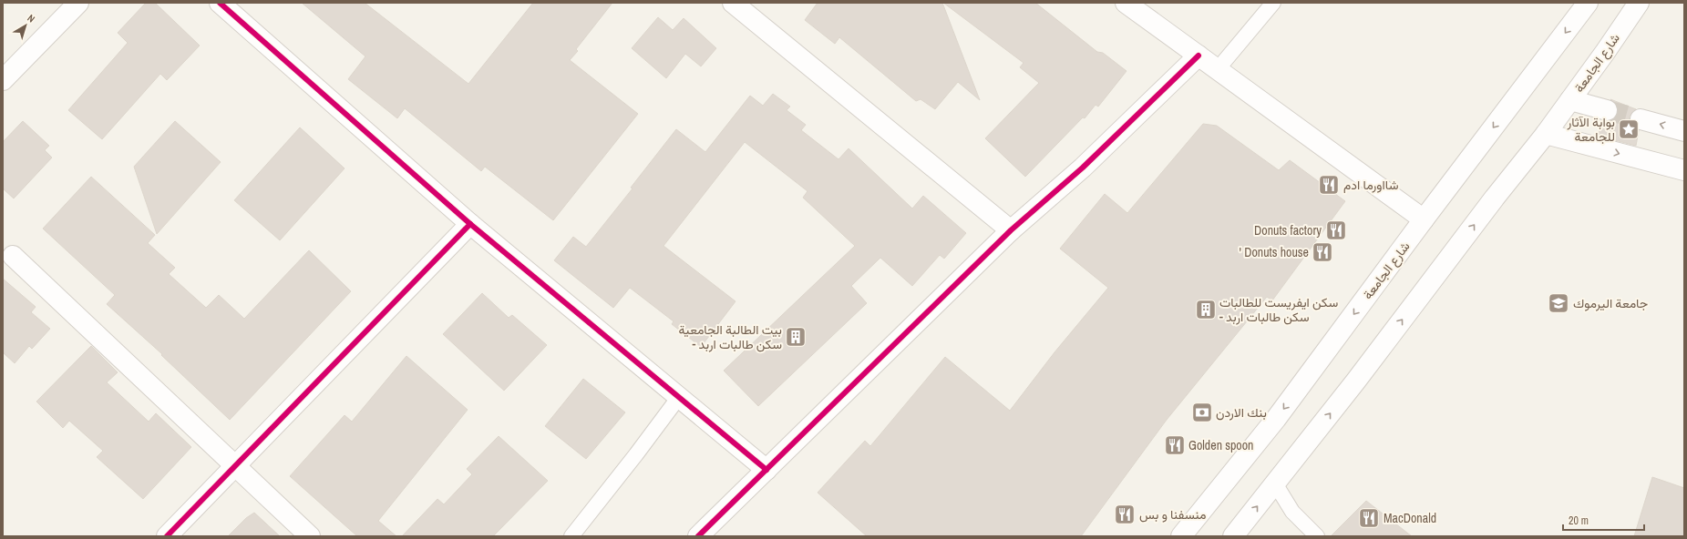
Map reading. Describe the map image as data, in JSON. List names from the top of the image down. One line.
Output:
{"streets":{"street":["شارع الجامعة"]},"places":{"place":["بوابة الآثار للجامعة"],"restaurant":["شااورما ادم","Donuts factory","' Donuts house","Golden spoon","منسفنا و بس","MacDonald"],"school or university":["جامعة اليرموك"],"building":["سكن ايفريست للطالبات - سكن طالبات اربد","بيت الطالبة الجامعية - سكن طالبات اربد"],"bank":["بنك الاردن"]},"scale_bar":"20 m","north":"top right"}
